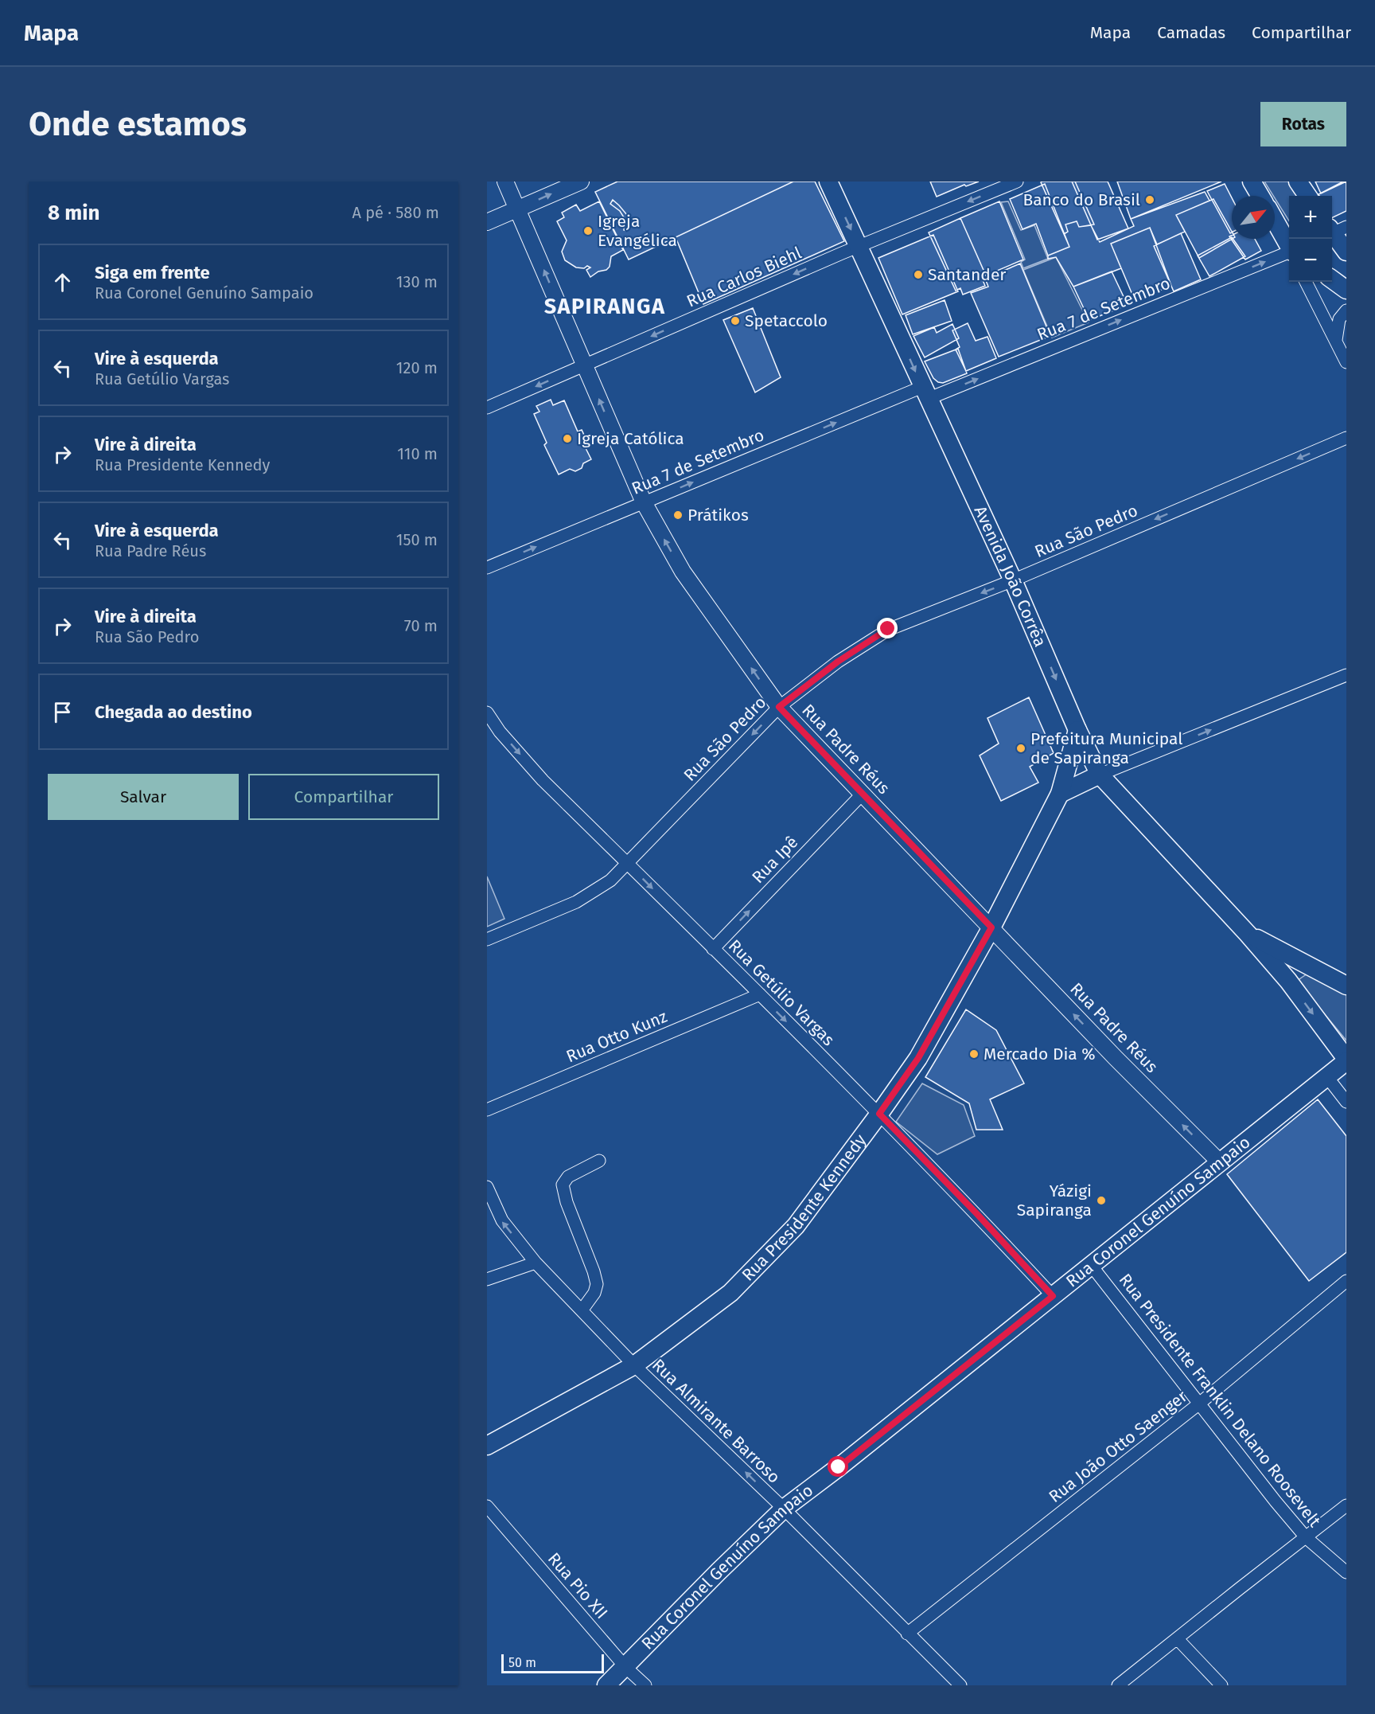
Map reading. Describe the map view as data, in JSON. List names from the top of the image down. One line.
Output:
{"streets":{"main road":["Avenida João Corrêa","Rua Presidente Kennedy","Rua Coronel Genuíno Sampaio"],"street":["Rua Carlos Biehl","Rua 7 de Setembro","Rua São Pedro","Rua Padre Réus","Rua Ipê","Rua Getúlio Vargas","Rua Otto Kunz","Rua Presidente Franklin Delano Roosevelt","Rua Almirante Barroso","Rua João Otto Saenger","Rua Pio XII"]},"crossings":[["Rua Carlos Biehl","Avenida João Corrêa"],["Rua Carlos Biehl","Rua Padre Réus"],["Rua 7 de Setembro","Avenida João Corrêa"],["Rua 7 de Setembro","Rua Padre Réus"],["Rua São Pedro","Avenida João Corrêa"],["Rua São Pedro","Rua Padre Réus"],["Rua São Pedro","Rua Getúlio Vargas"],["Avenida João Corrêa","Rua Presidente Kennedy"],["Avenida João Corrêa","Rua Coronel Genuíno Sampaio"],["Rua Padre Réus","Rua Ipê"],["Rua Padre Réus","Rua Presidente Kennedy"],["Rua Padre Réus","Rua Coronel Genuíno Sampaio"],["Rua Ipê","Rua Getúlio Vargas"],["Rua Getúlio Vargas","Rua Otto Kunz"],["Rua Getúlio Vargas","Rua Presidente Kennedy"],["Rua Getúlio Vargas","Rua Coronel Genuíno Sampaio"],["Rua Presidente Kennedy","Rua Almirante Barroso"],["Rua Coronel Genuíno Sampaio","Rua Presidente Franklin Delano Roosevelt"],["Rua Coronel Genuíno Sampaio","Rua Almirante Barroso"],["Rua Coronel Genuíno Sampaio","Rua Pio XII"],["Rua Presidente Franklin Delano Roosevelt","Rua João Otto Saenger"],["Rua Almirante Barroso","Rua João Otto Saenger"]],"one_way":["Rua Carlos Biehl","Rua 7 de Setembro","Rua São Pedro","Avenida João Corrêa","Rua Padre Réus","Rua Ipê","Rua Getúlio Vargas","Rua Almirante Barroso"],"districts":["SAPIRANGA"],"places":["Banco do Brasil","Igreja Evangélica","Santander","Spetaccolo","Igreja Católica","Prátikos","Prefeitura Municipal de Sapiranga","Mercado Dia %","Yázigi Sapiranga"],"scale_bar":"50 m","north":"top right","page":{"header":"Mapa","nav":["Mapa","Camadas","Compartilhar"],"buttons":["Rotas",["Salvar","Compartilhar"]],"title":"Onde estamos","heading":["8 min","A pé · 580 m"],"map_buttons":["+","−"],"list":[["Siga em frente","Rua Coronel Genuíno Sampaio","130 m"],["Vire à esquerda","Rua Getúlio Vargas","120 m"],["Vire à direita","Rua Presidente Kennedy","110 m"],["Vire à esquerda","Rua Padre Réus","150 m"],["Vire à direita","Rua São Pedro","70 m"],"Chegada ao destino"],"scale":"50 m"}}
